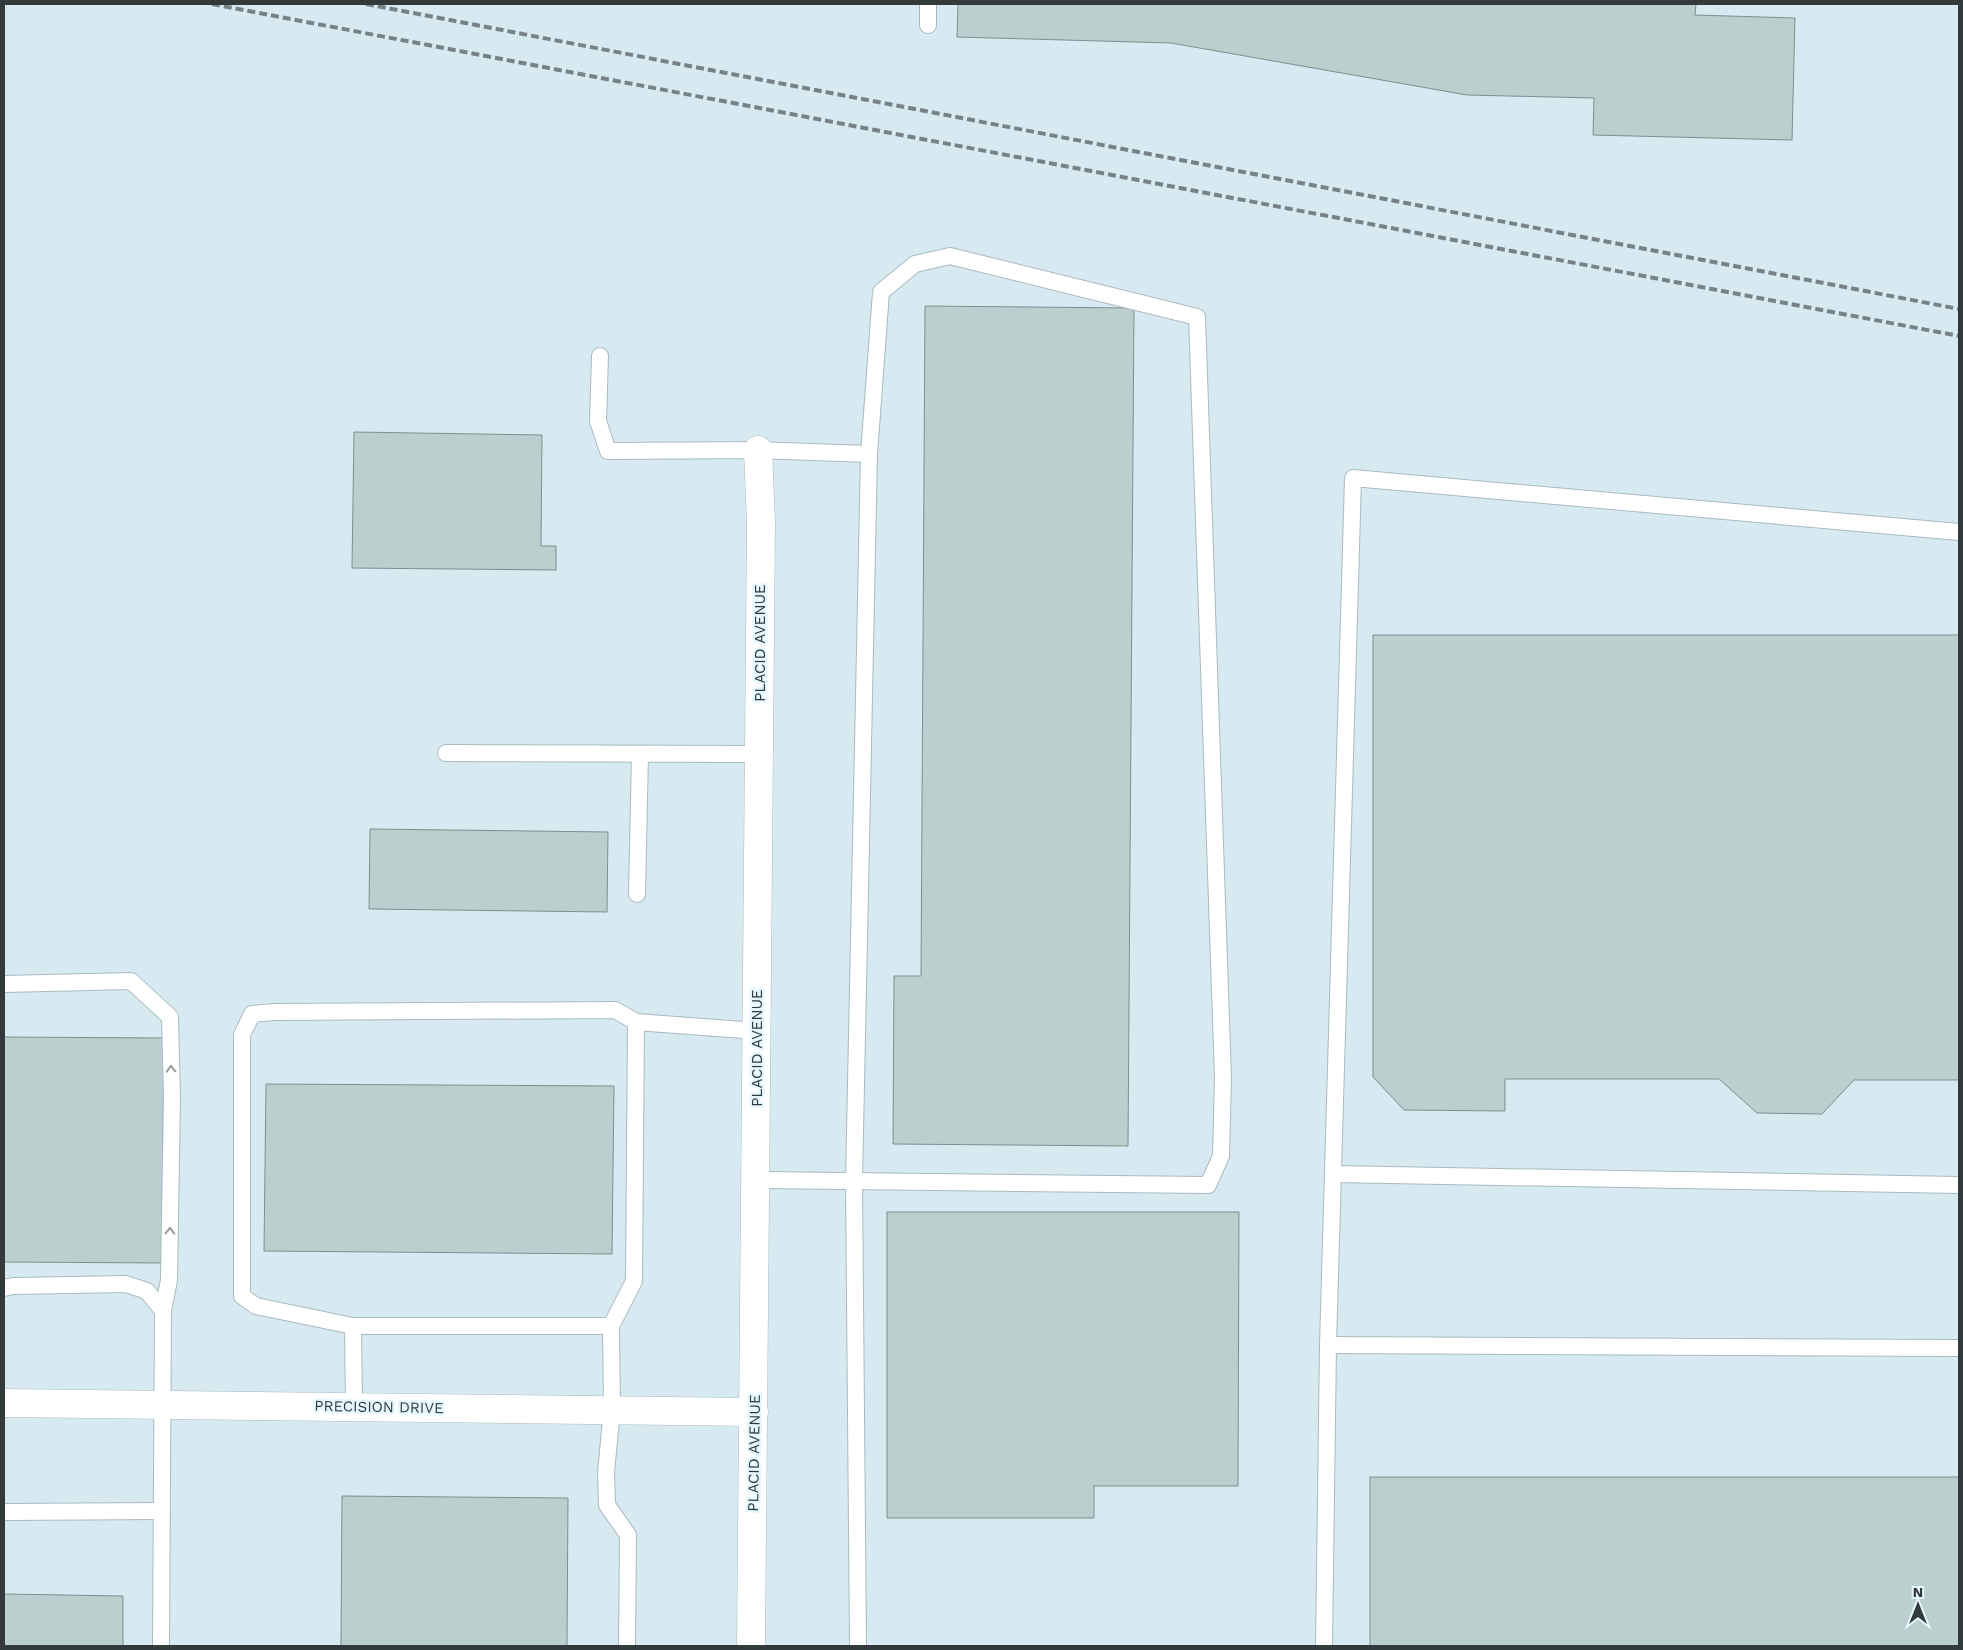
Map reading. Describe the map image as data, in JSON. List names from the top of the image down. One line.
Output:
{"streets":{"street":["PLACID AVENUE","PRECISION DRIVE"]},"crossings":[["PLACID AVENUE","PRECISION DRIVE"]],"north":"top"}
